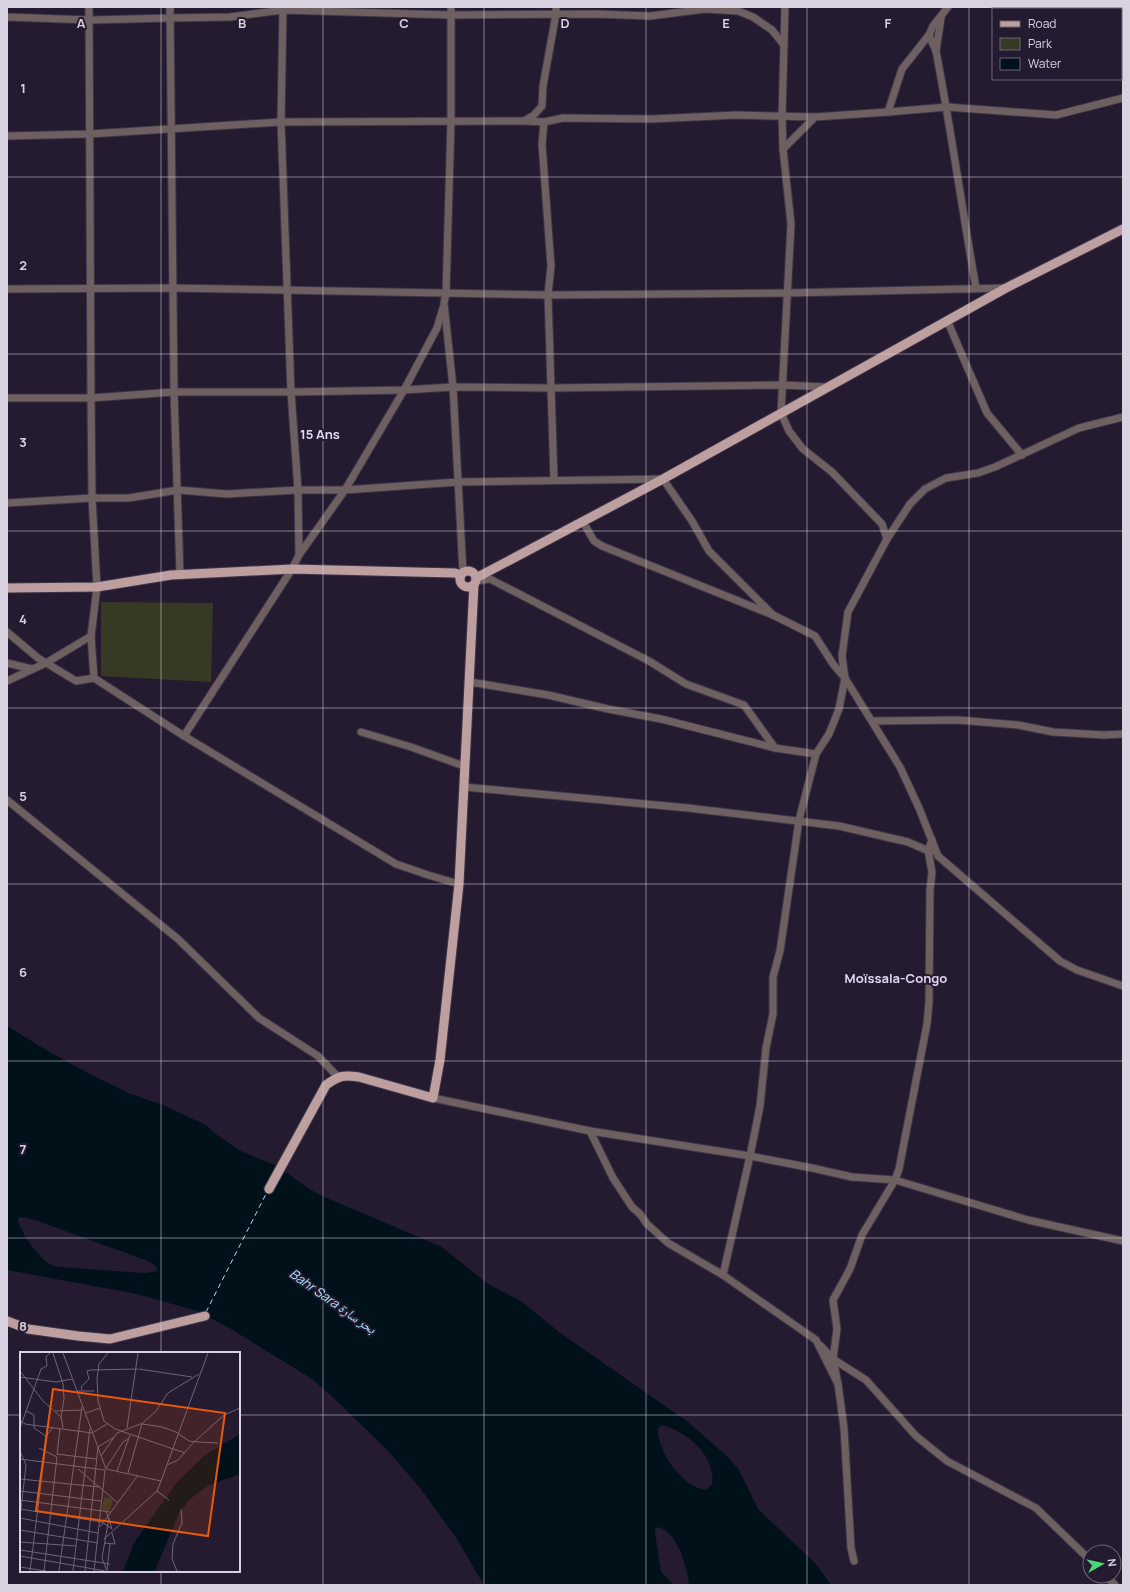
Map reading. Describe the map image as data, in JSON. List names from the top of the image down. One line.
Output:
{"districts":["15 Ans","Moïssala-Congo"],"water":["Bahr Sara بحر سارة"],"legend":["Road","Park","Water"],"north":"right","grid":{"columns":["A","B","C","D","E","F"],"rows":["1","2","3","4","5","6","7","8"]}}
